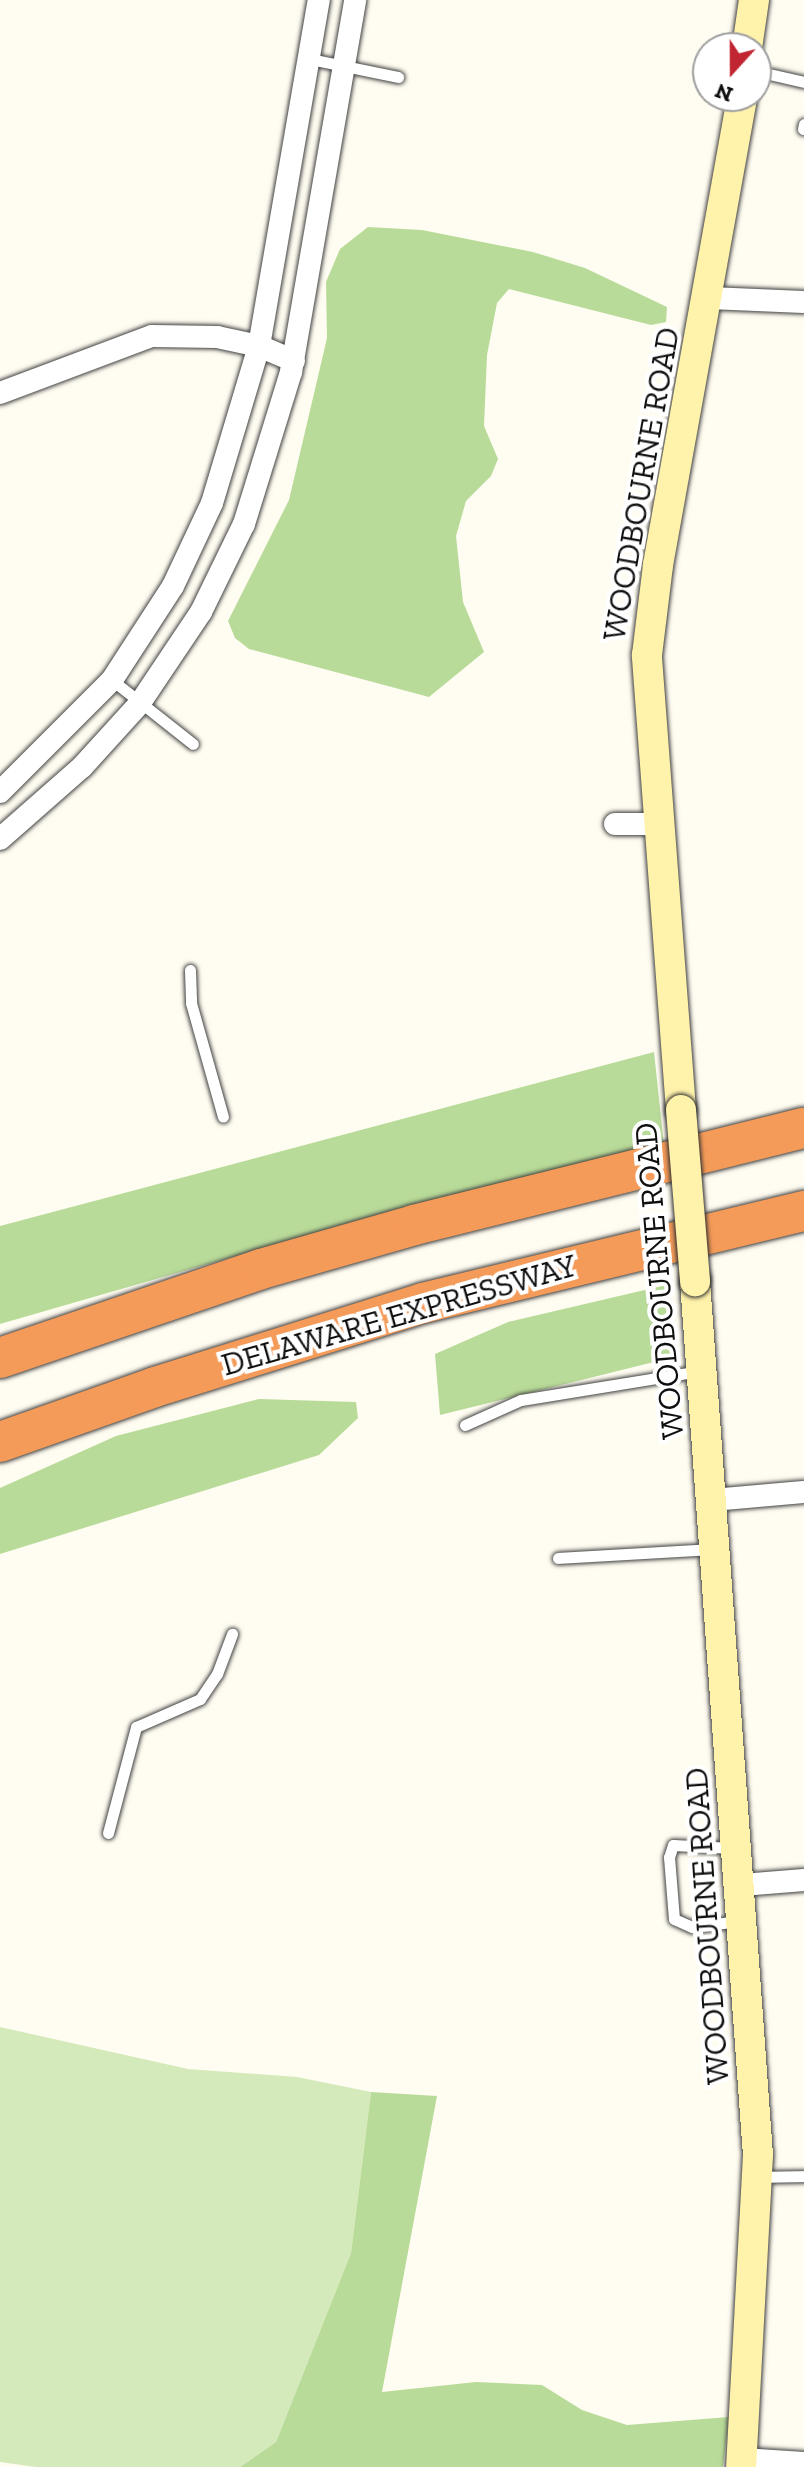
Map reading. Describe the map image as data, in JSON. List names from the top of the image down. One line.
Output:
{"streets":{"highway":["DELAWARE EXPRESSWAY"],"main road":["WOODBOURNE ROAD"]},"north":"bottom"}
